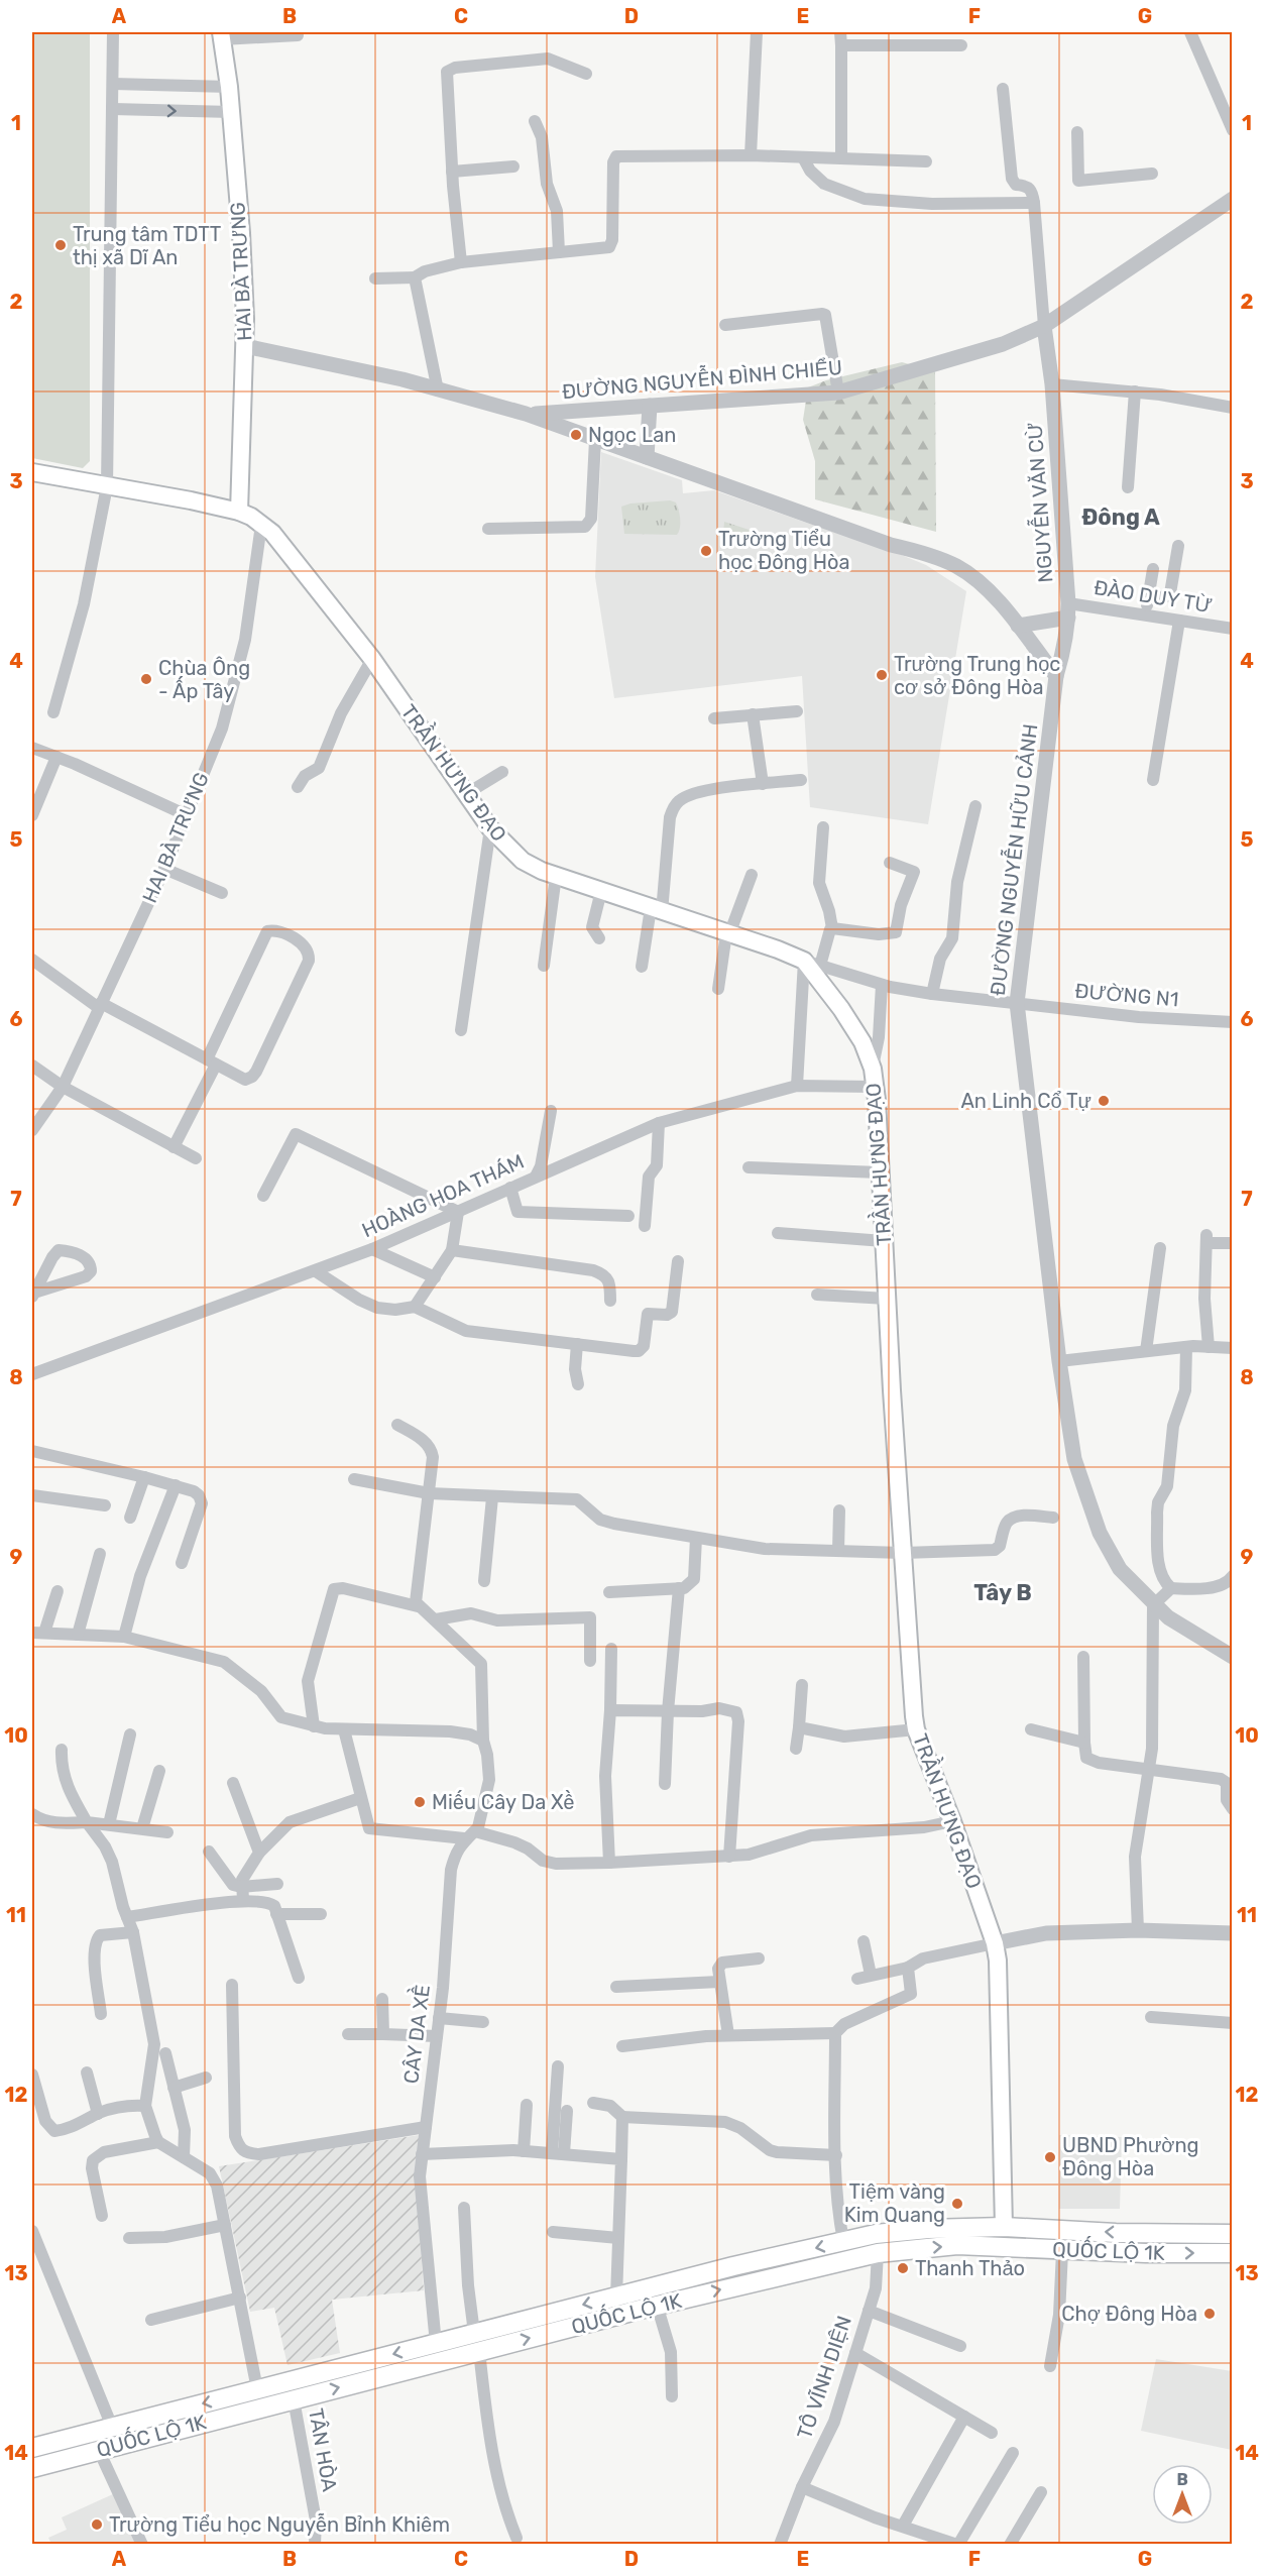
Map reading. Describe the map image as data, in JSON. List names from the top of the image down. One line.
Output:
{"streets":{"main road":["HAI BÀ TRƯNG","TRẦN HƯNG ĐẠO","QUỐC LỘ 1K"],"street":["ĐƯỜNG NGUYỄN ĐÌNH CHIỂU","NGUYỄN VĂN CỪ","ĐÀO DUY TỪ","ĐƯỜNG NGUYỄN HỮU CẢNH","ĐƯỜNG N1","HOÀNG HOA THÁM","CÂY DA XỀ","TÔ VĨNH DIỆN","TÂN HÒA"]},"crossings":[["HAI BÀ TRƯNG","TRẦN HƯNG ĐẠO"],["ĐƯỜNG NGUYỄN ĐÌNH CHIỂU","NGUYỄN VĂN CỪ"],["NGUYỄN VĂN CỪ","ĐÀO DUY TỪ"],["NGUYỄN VĂN CỪ","ĐƯỜNG NGUYỄN HỮU CẢNH"],["TRẦN HƯNG ĐẠO","ĐƯỜNG N1"],["TRẦN HƯNG ĐẠO","HOÀNG HOA THÁM"],["TRẦN HƯNG ĐẠO","QUỐC LỘ 1K"],["ĐƯỜNG NGUYỄN HỮU CẢNH","ĐƯỜNG N1"],["CÂY DA XỀ","QUỐC LỘ 1K"],["QUỐC LỘ 1K","TÔ VĨNH DIỆN"],["QUỐC LỘ 1K","TÂN HÒA"]],"districts":["Đông A","Tây B"],"places":["Trung tâm TDTT thị xã Dĩ An","Ngọc Lan","Trường Tiểu học Đông Hòa","Trường Trung học cơ sở Đông Hòa","Chùa Ông - Ấp Tây","An Linh Cổ Tự","Miếu Cây Da Xề","UBND Phường Đông Hòa","Tiệm vàng Kim Quang","Thanh Thảo","Chợ Đông Hòa","Trường Tiểu học Nguyễn Bỉnh Khiêm"],"north":"top","grid":{"columns":["A","B","C","D","E","F","G"],"rows":["1","2","3","4","5","6","7","8","9","10","11","12","13","14"]}}
